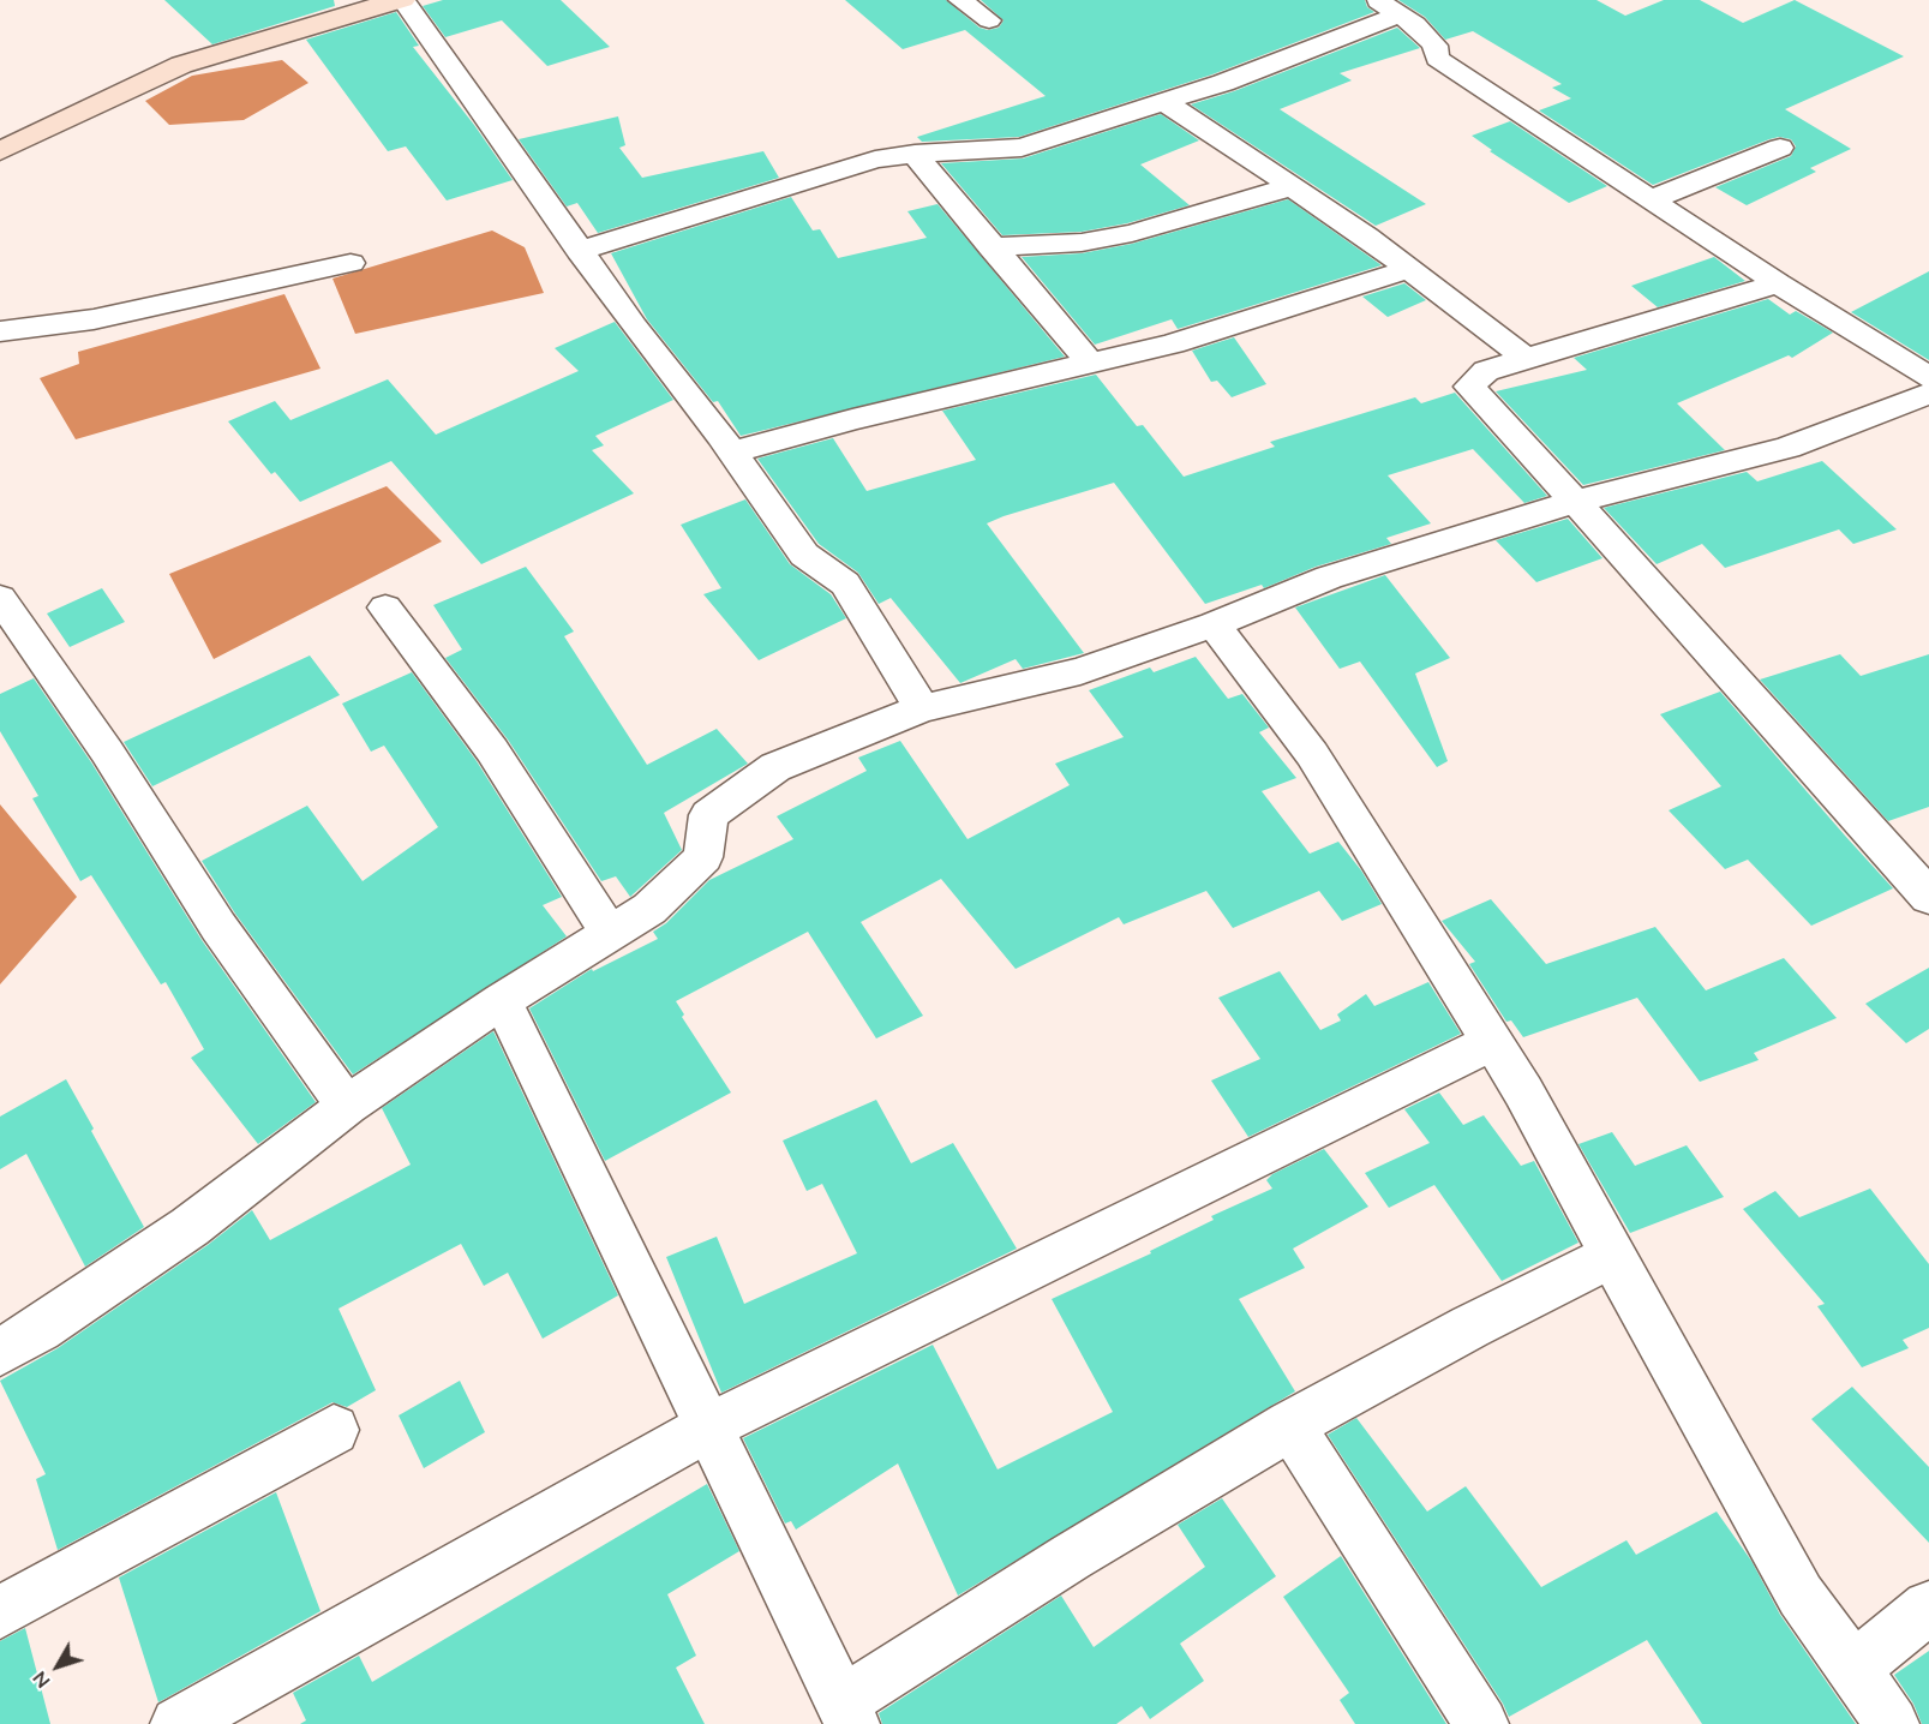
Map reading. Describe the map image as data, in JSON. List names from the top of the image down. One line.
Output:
{"north":"bottom left"}
